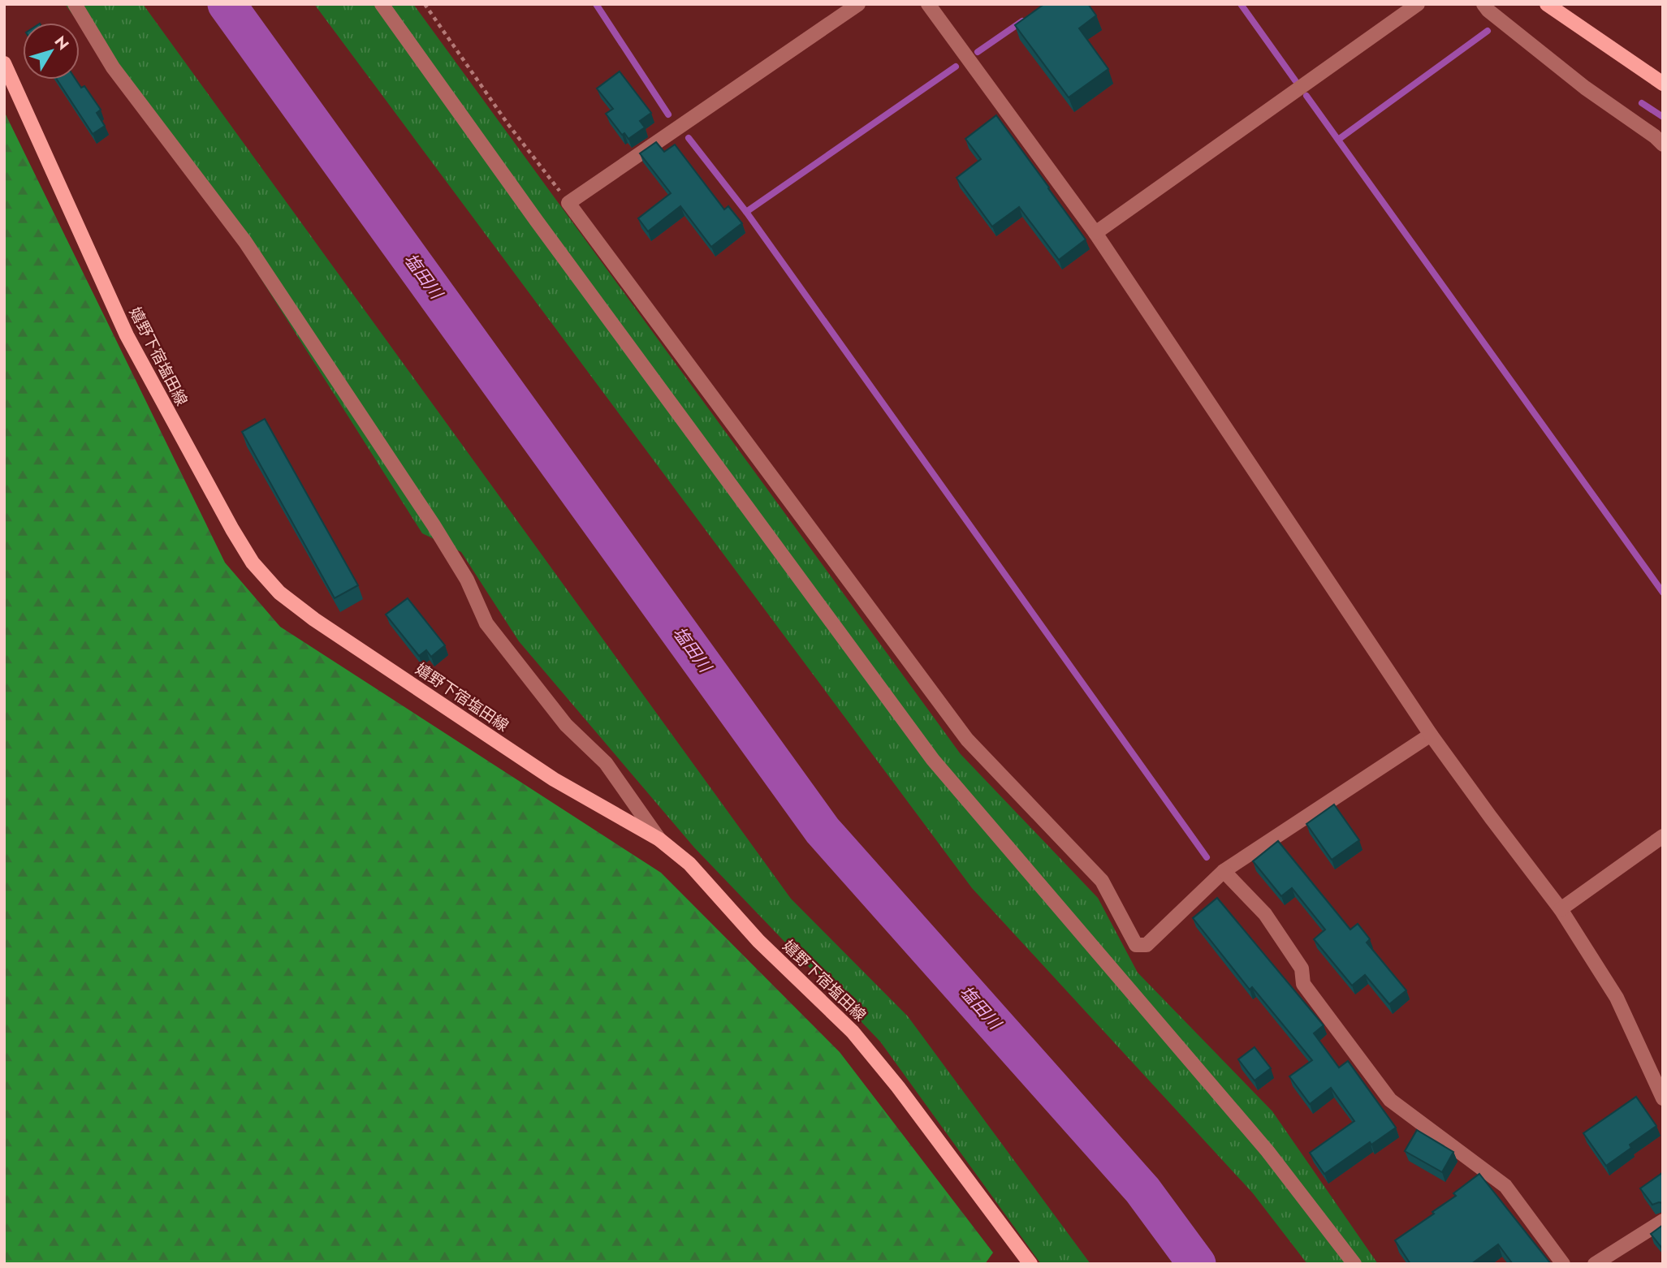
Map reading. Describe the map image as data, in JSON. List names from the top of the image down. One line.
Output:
{"streets":{"main road":["嬉野下宿塩田線"]},"water":["塩田川"],"north":"top right"}
